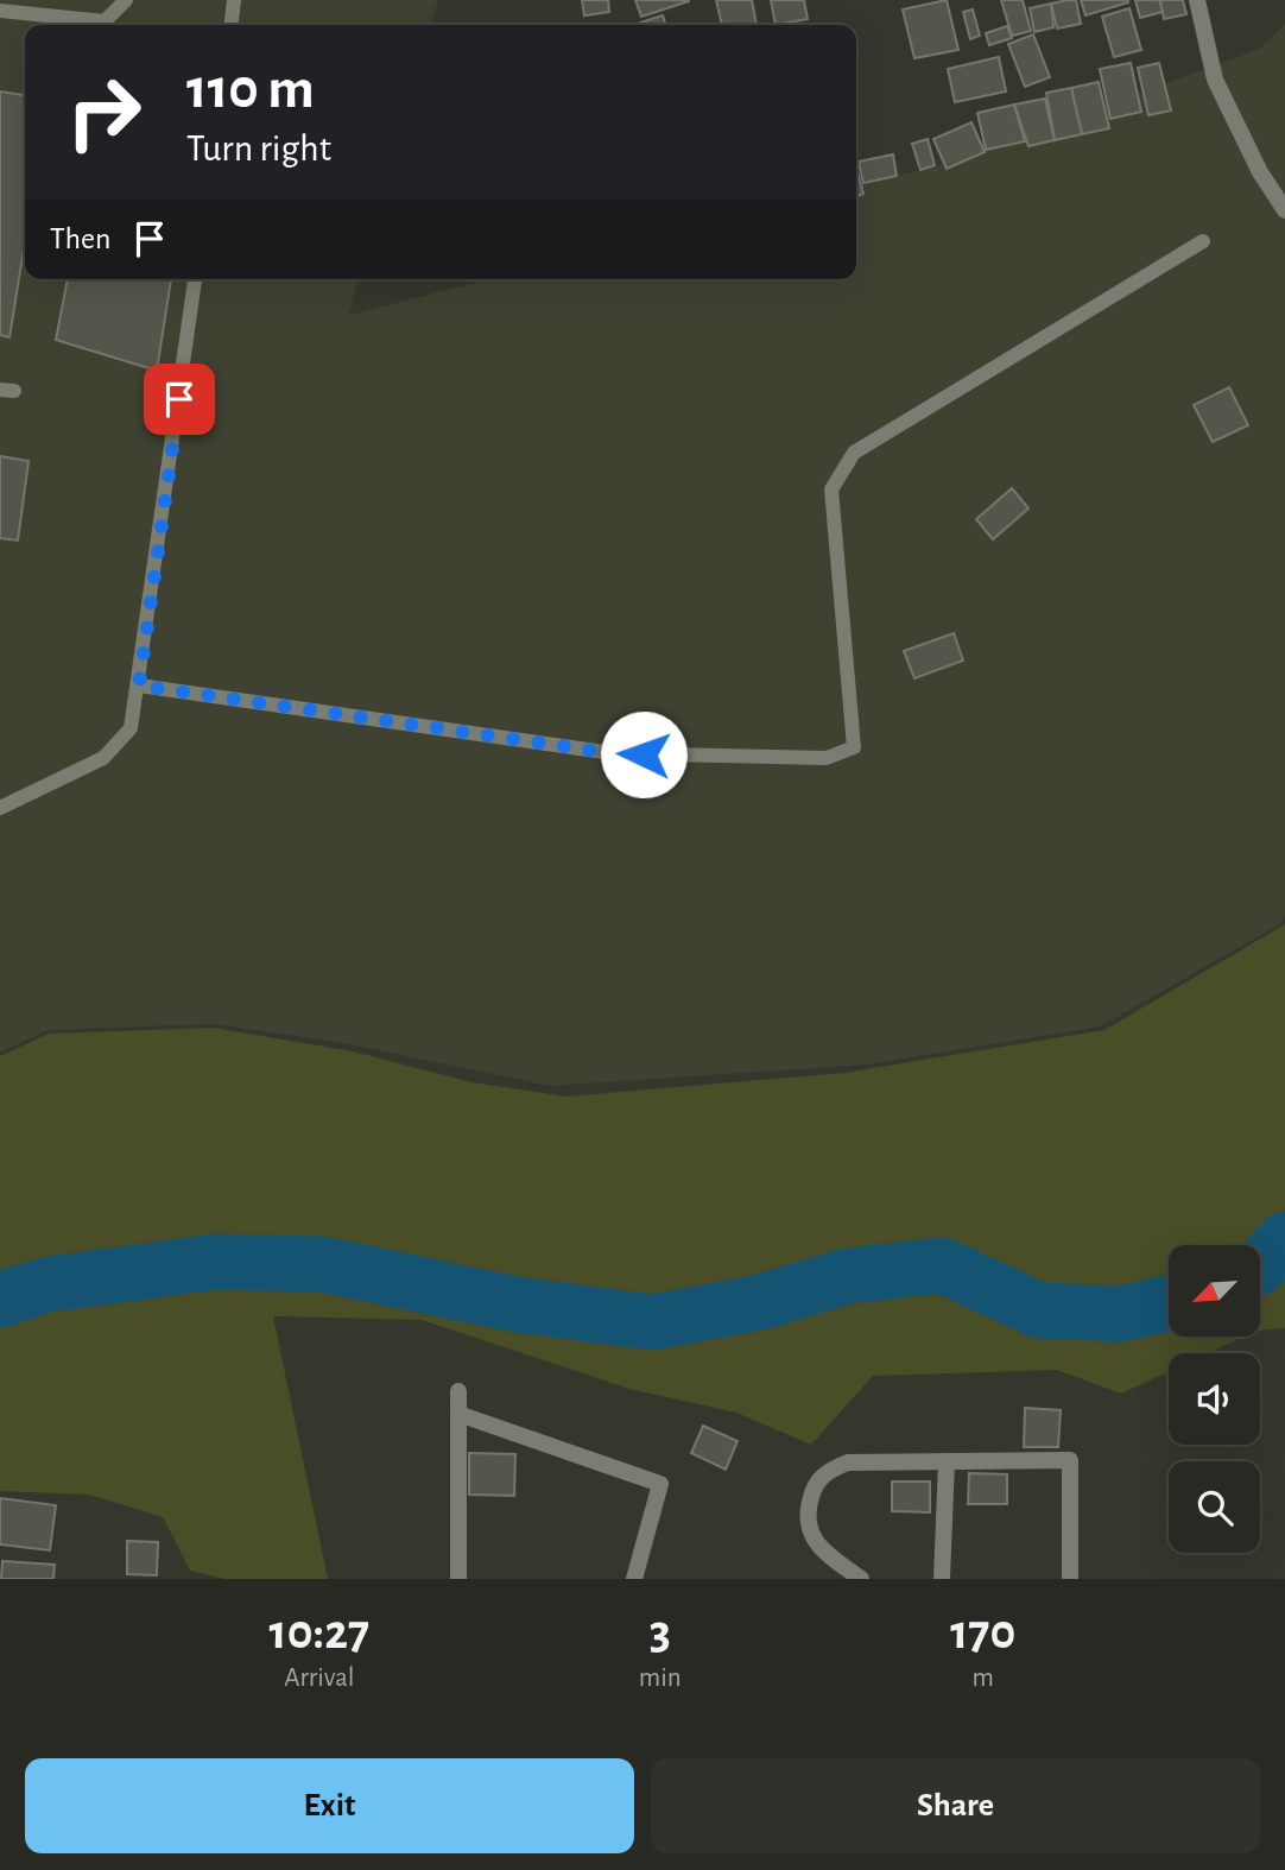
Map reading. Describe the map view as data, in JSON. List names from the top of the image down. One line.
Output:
{"north":"bottom left","page":{"turn":["110 m","Turn right"],"then":"Then","eta":["10:27","Arrival","3","min","170","m"],"buttons":["Exit","Share"]}}
